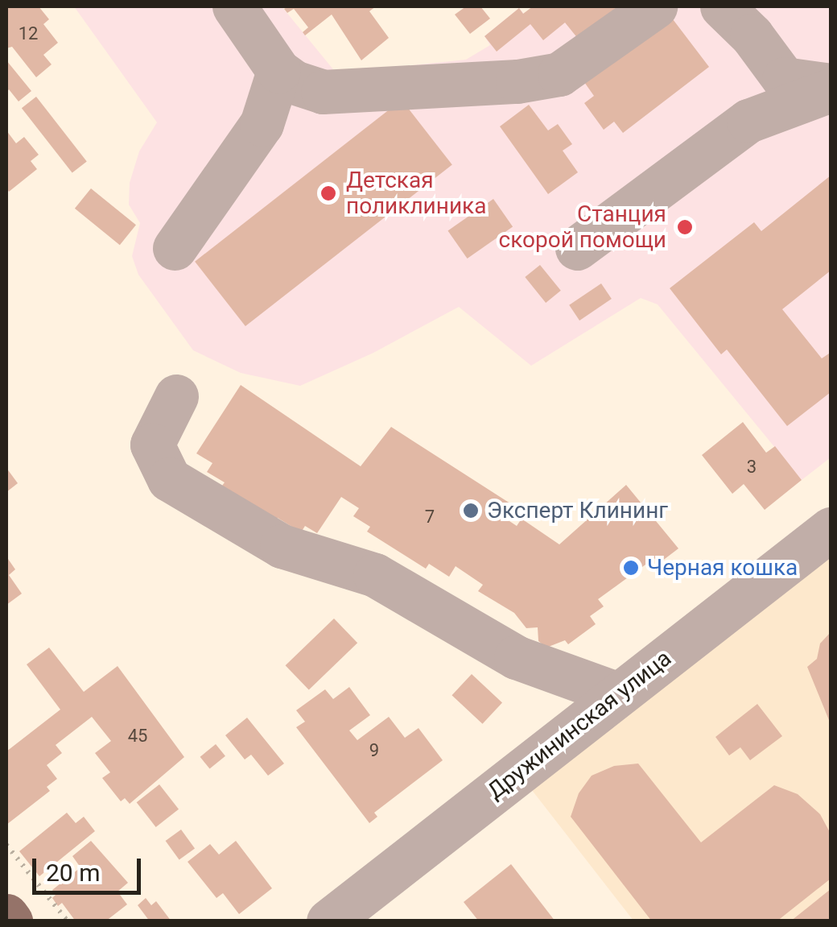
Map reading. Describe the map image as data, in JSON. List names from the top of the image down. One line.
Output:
{"streets":{"street":["Дружининская улица"]},"places":["Детская поликлиника","Станция скорой помощи","Эксперт Клининг","Черная кошка"],"house_numbers":["12","3","7","45","9"],"scale_bar":"20 m"}
